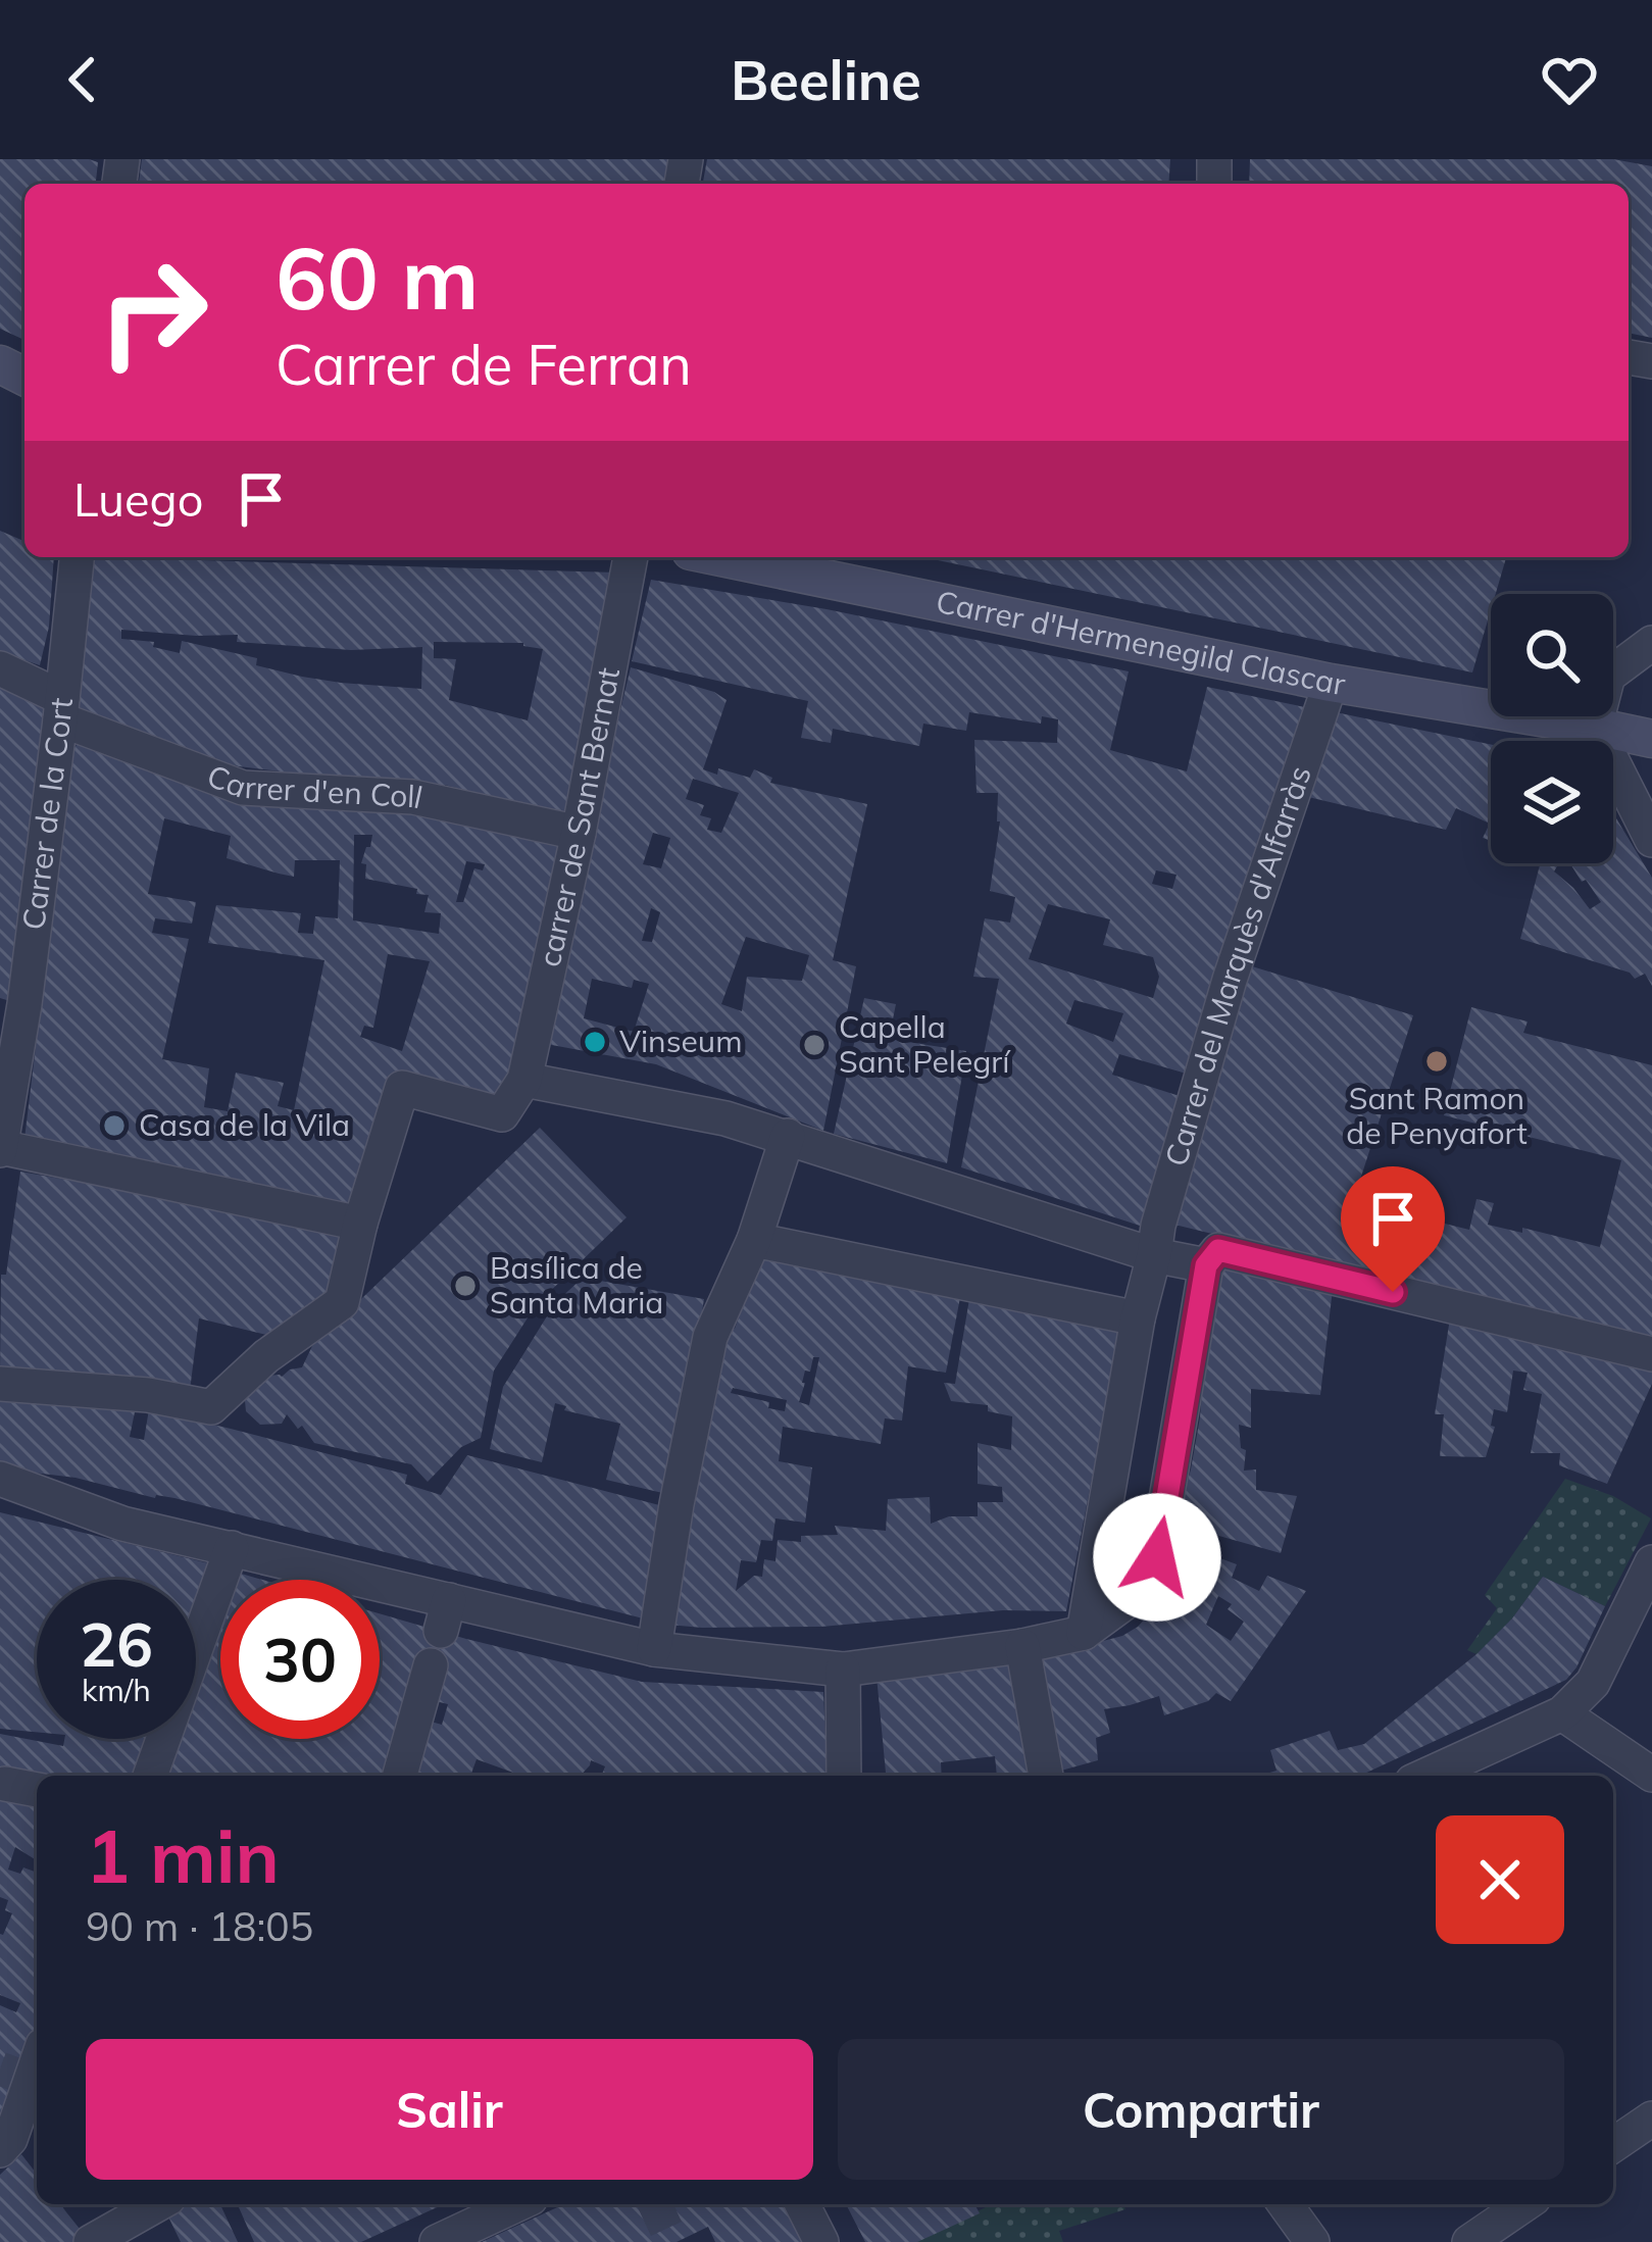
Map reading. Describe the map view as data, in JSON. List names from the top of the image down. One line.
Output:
{"streets":{"street":["Carrer d'Hermenegild Clascar","Carrer d'en Coll","Carrer de la Cort","carrer de Sant Bernat","Carrer del Marquès d'Alfarràs"]},"crossings":[["Carrer d'Hermenegild Clascar","Carrer del Marquès d'Alfarràs"],["Carrer d'en Coll","Carrer de la Cort"],["Carrer d'en Coll","carrer de Sant Bernat"]],"places":["Vinseum","Capella Sant Pelegrí","Sant Ramon de Penyafort","Casa de la Vila","Basílica de Santa Maria"],"page":{"header":"Beeline","turn":["60 m","Carrer de Ferran"],"then":"Luego","speed":"26 km/h","limit":"30","heading":["1 min","90 m · 18:05"],"buttons":["Salir","Compartir"]}}
